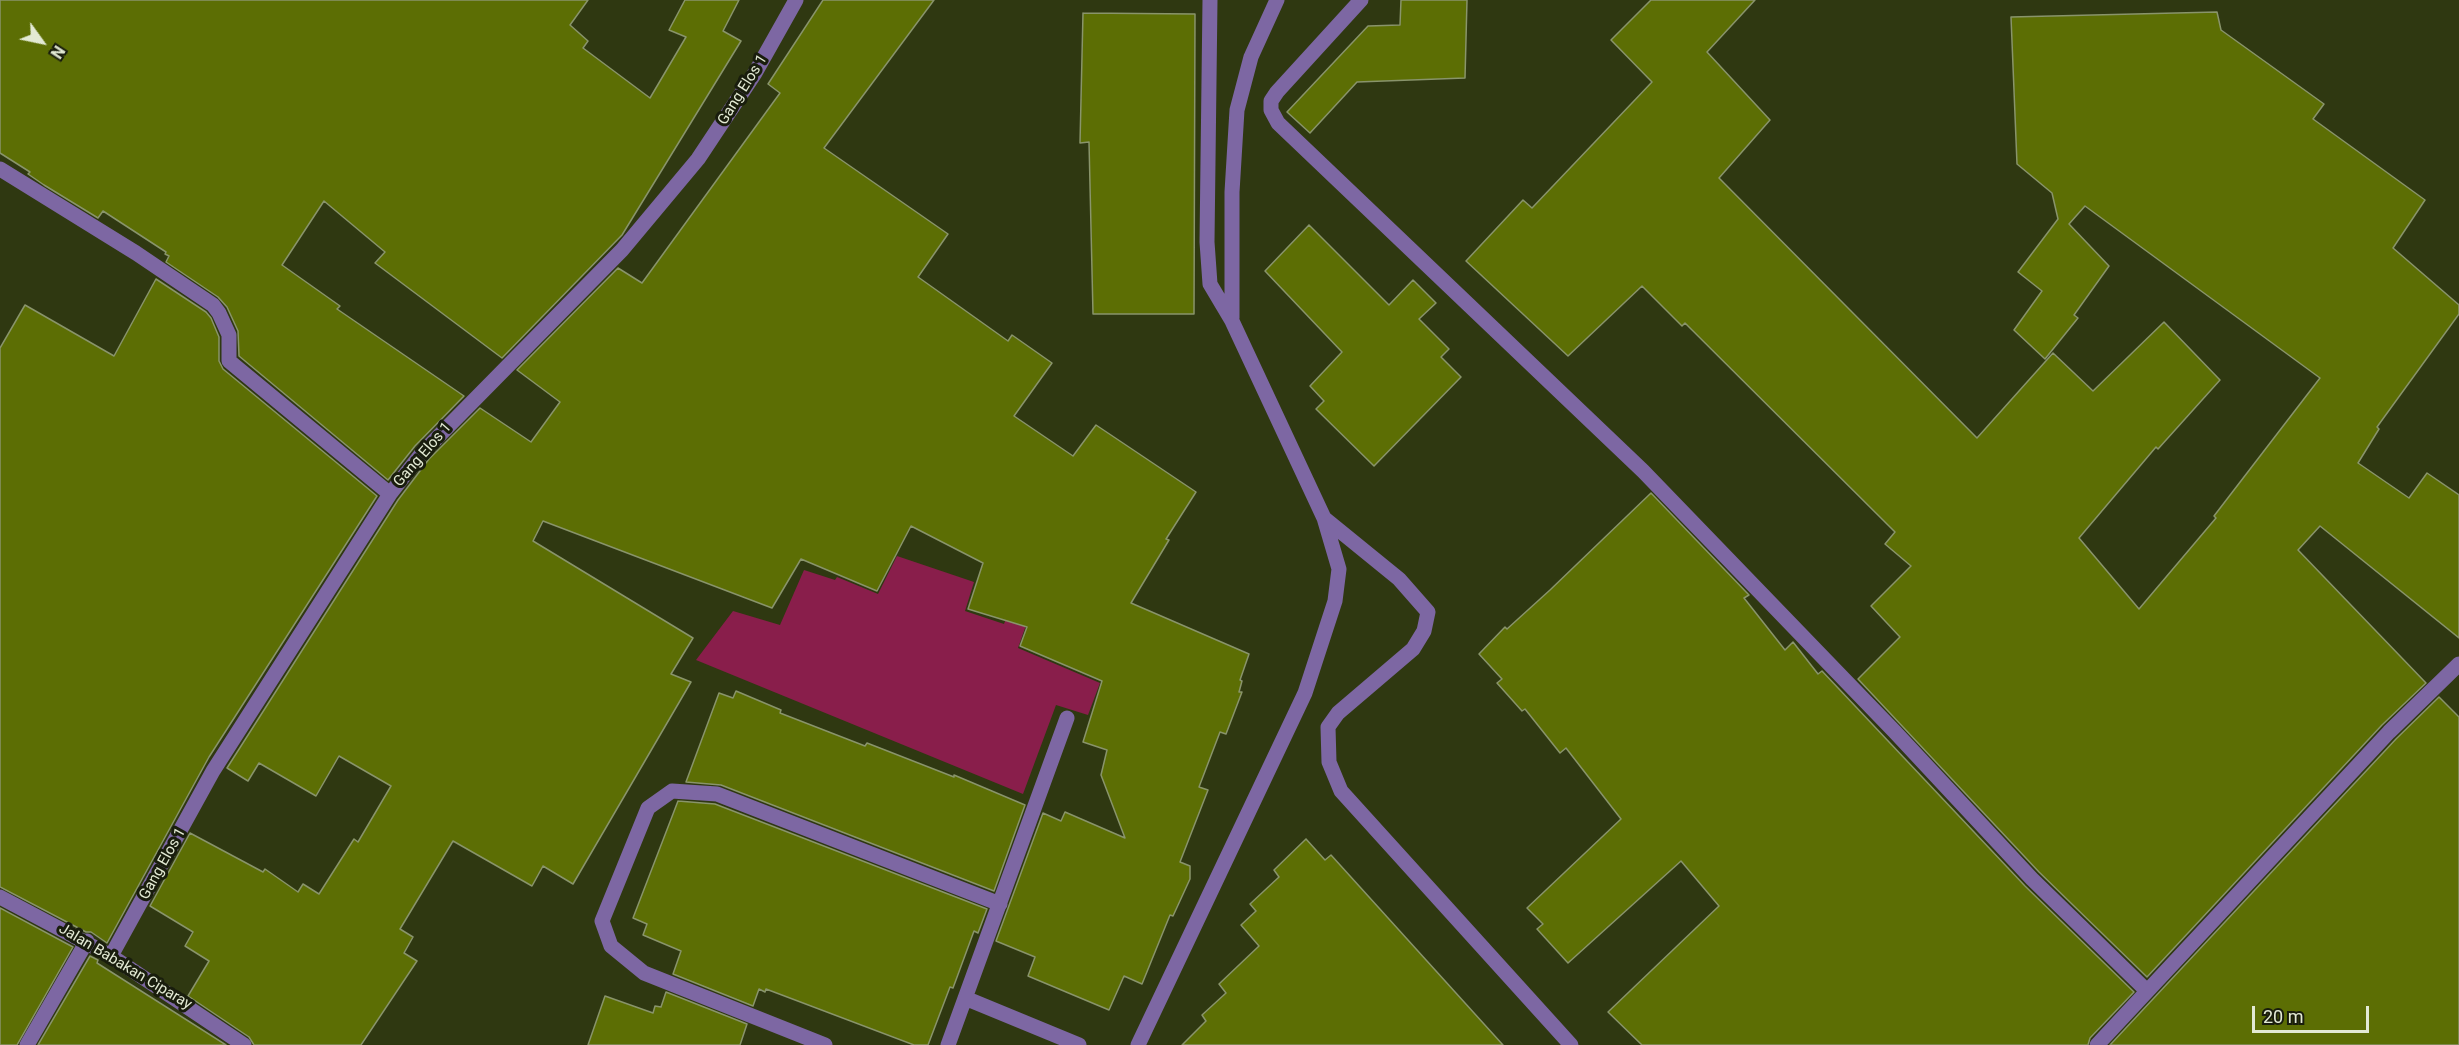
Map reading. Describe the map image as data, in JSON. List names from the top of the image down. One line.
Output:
{"streets":{"street":["Gang Elos 1","Jalan Babakan Ciparay"]},"crossings":[["Gang Elos 1","Jalan Babakan Ciparay"]],"scale_bar":"20 m","north":"bottom right"}
